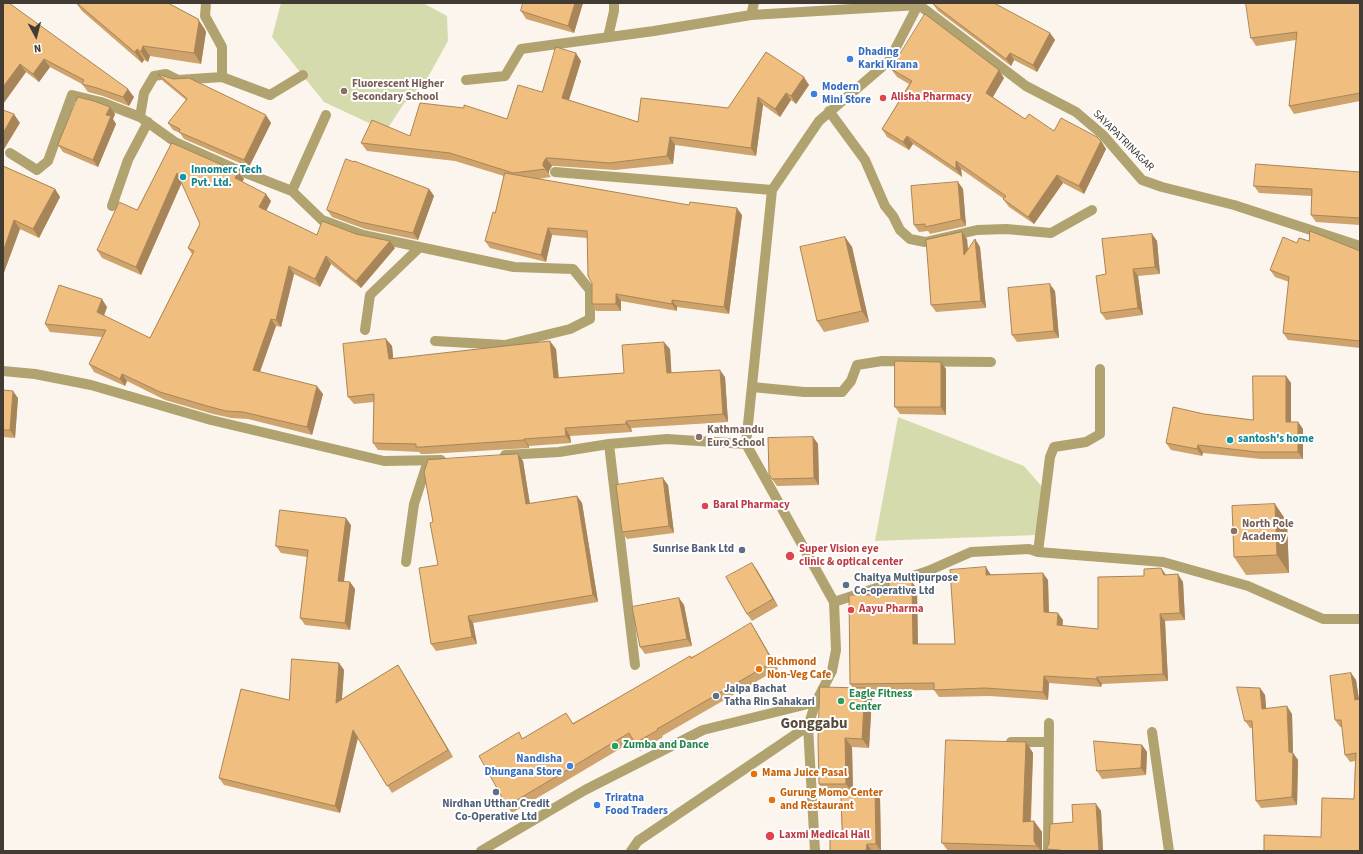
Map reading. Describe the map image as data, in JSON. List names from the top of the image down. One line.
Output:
{"streets":{"street":["SAYAPATRINAGAR"]},"districts":["Gonggabu"],"places":["Dhading Karki Kirana","Fluorescent Higher Secondary School","Modern Mini Store","Alisha Pharmacy","Innomerc Tech Pvt. Ltd.","Kathmandu Euro School","santosh's home","Baral Pharmacy","North Pole Academy","Sunrise Bank Ltd","Super Vision eye clinic & optical center","Chaitya Multipurpose Co-operative Ltd","Aayu Pharma","Richmond Non-Veg Cafe","Jalpa Bachat Tatha Rin Sahakari","Eagle Fitness Center","Zumba and Dance","Nandisha Dhungana Store","Mama Juice Pasal","Nirdhan Utthan Credit Co-Operative Ltd","Gurung Momo Center and Restaurant","Triratna Food Traders","Laxmi Medical Hall"],"north":"bottom"}
